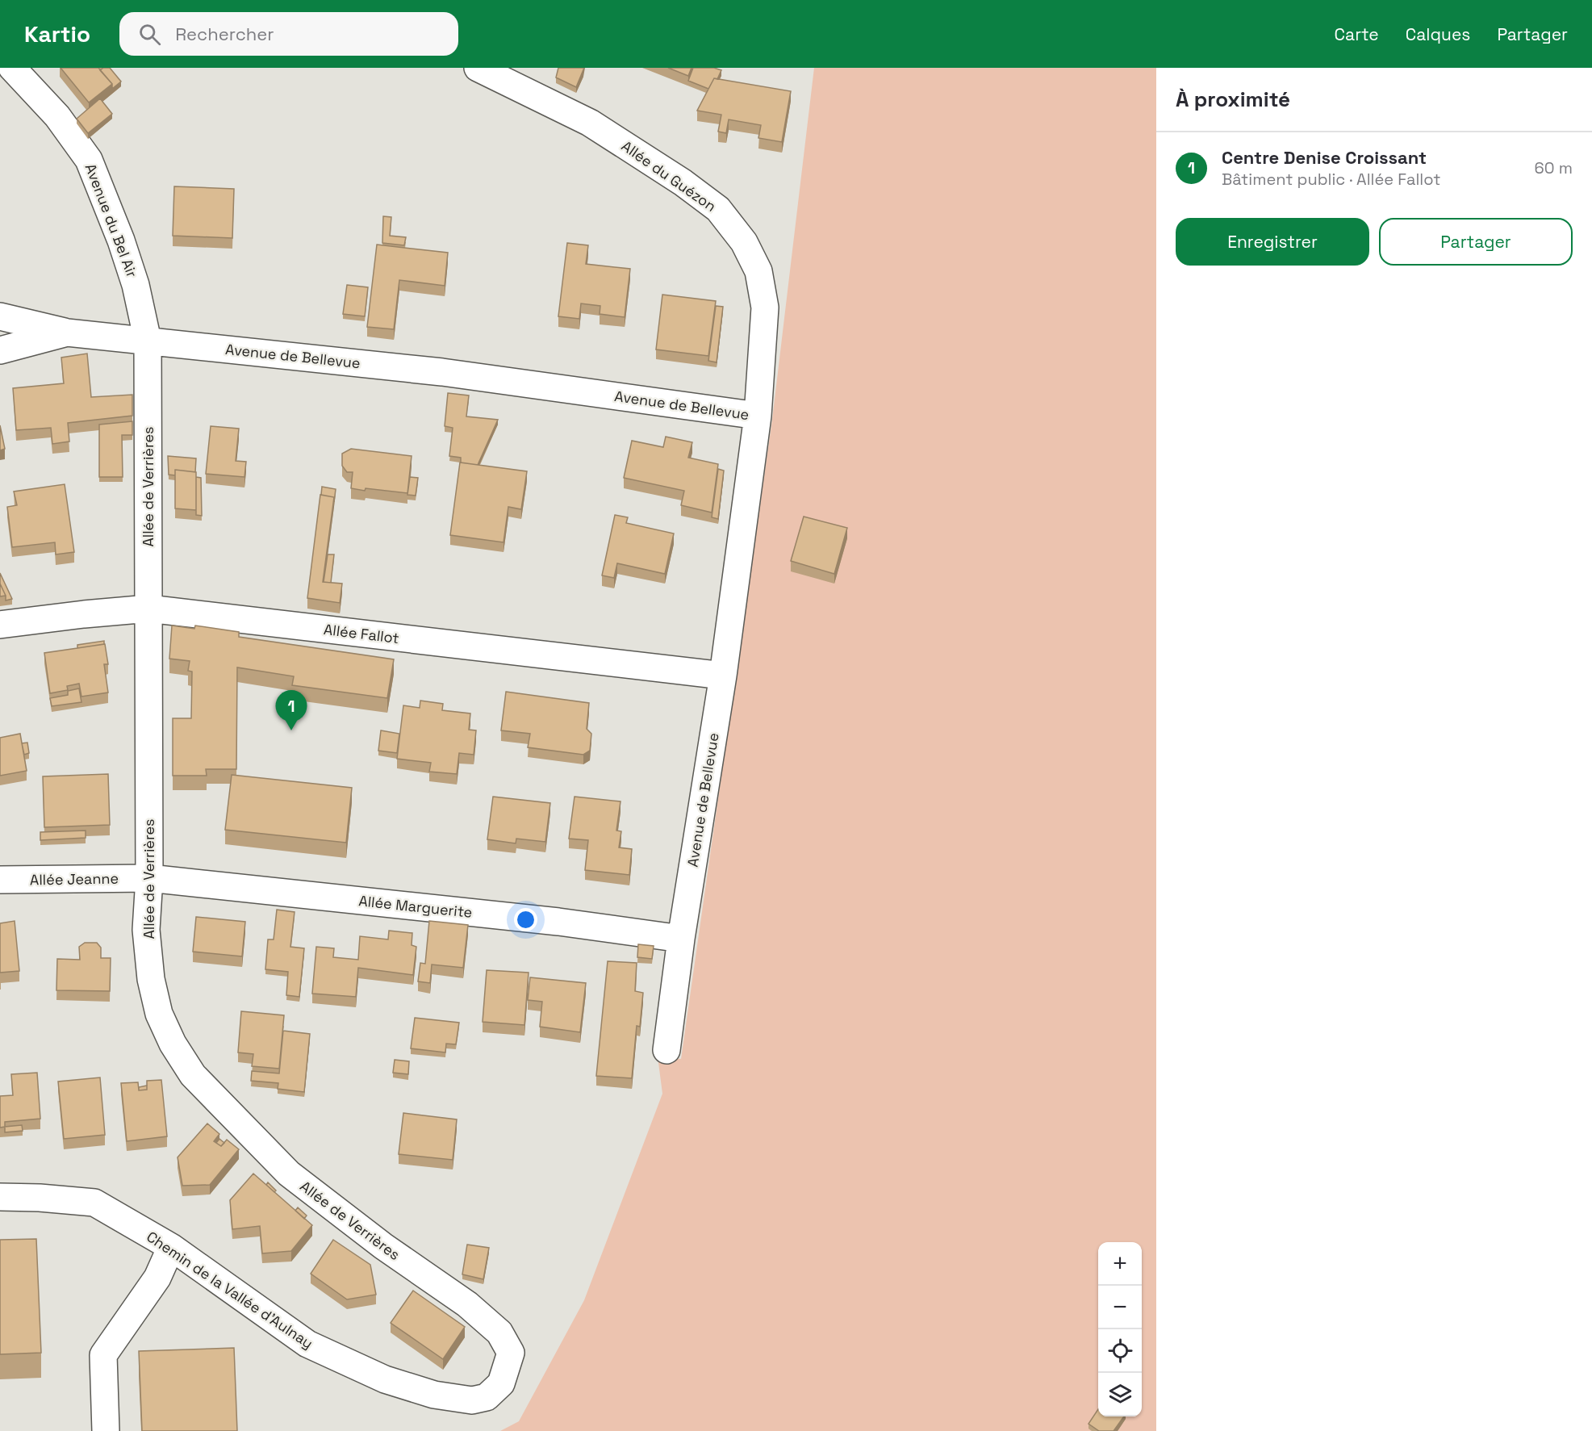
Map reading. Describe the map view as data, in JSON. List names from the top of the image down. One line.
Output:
{"streets":{"street":["Allée du Guézon","Avenue du Bel Air","Avenue de Bellevue","Allée de Verrières","Allée Fallot","Allée Jeanne","Allée Marguerite","Chemin de la Vallée d'Aulnay"]},"crossings":[["Allée du Guézon","Avenue de Bellevue"],["Avenue du Bel Air","Avenue de Bellevue"],["Avenue du Bel Air","Allée de Verrières"],["Avenue de Bellevue","Allée de Verrières"],["Avenue de Bellevue","Allée Fallot"],["Avenue de Bellevue","Allée Marguerite"],["Allée de Verrières","Allée Fallot"],["Allée de Verrières","Allée Jeanne"],["Allée de Verrières","Allée Marguerite"],["Allée de Verrières","Chemin de la Vallée d'Aulnay"],["Allée Jeanne","Allée Marguerite"]],"page":{"header":"Kartio","search":"Rechercher","nav":["Carte","Calques","Partager"],"heading":"À proximité","list":[{"mark":"1","name":"Centre Denise Croissant","note":"Bâtiment public · Allée Fallot","value":"60 m"}],"buttons":["Enregistrer","Partager"],"pins":"1","map_buttons":["+","−"]}}
